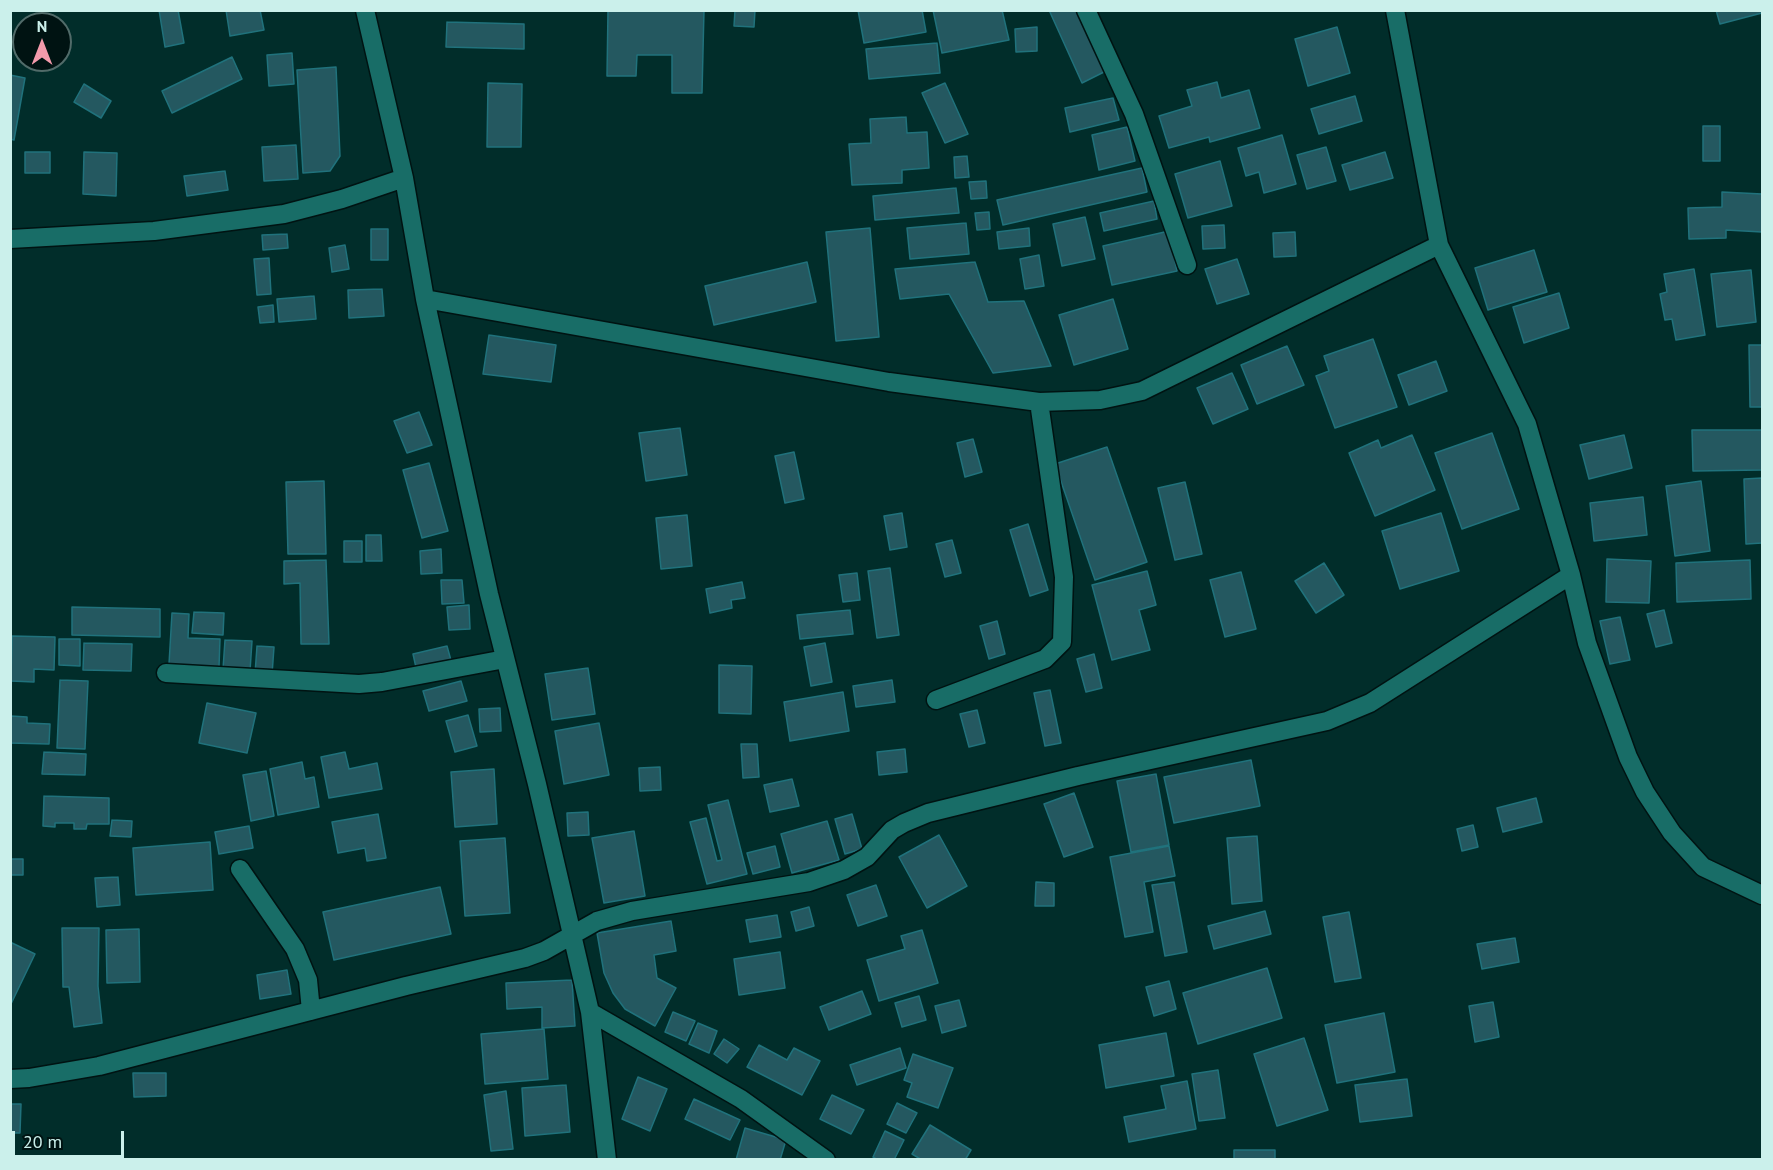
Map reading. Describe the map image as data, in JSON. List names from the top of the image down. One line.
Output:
{"scale_bar":"20 m","north":"top"}
